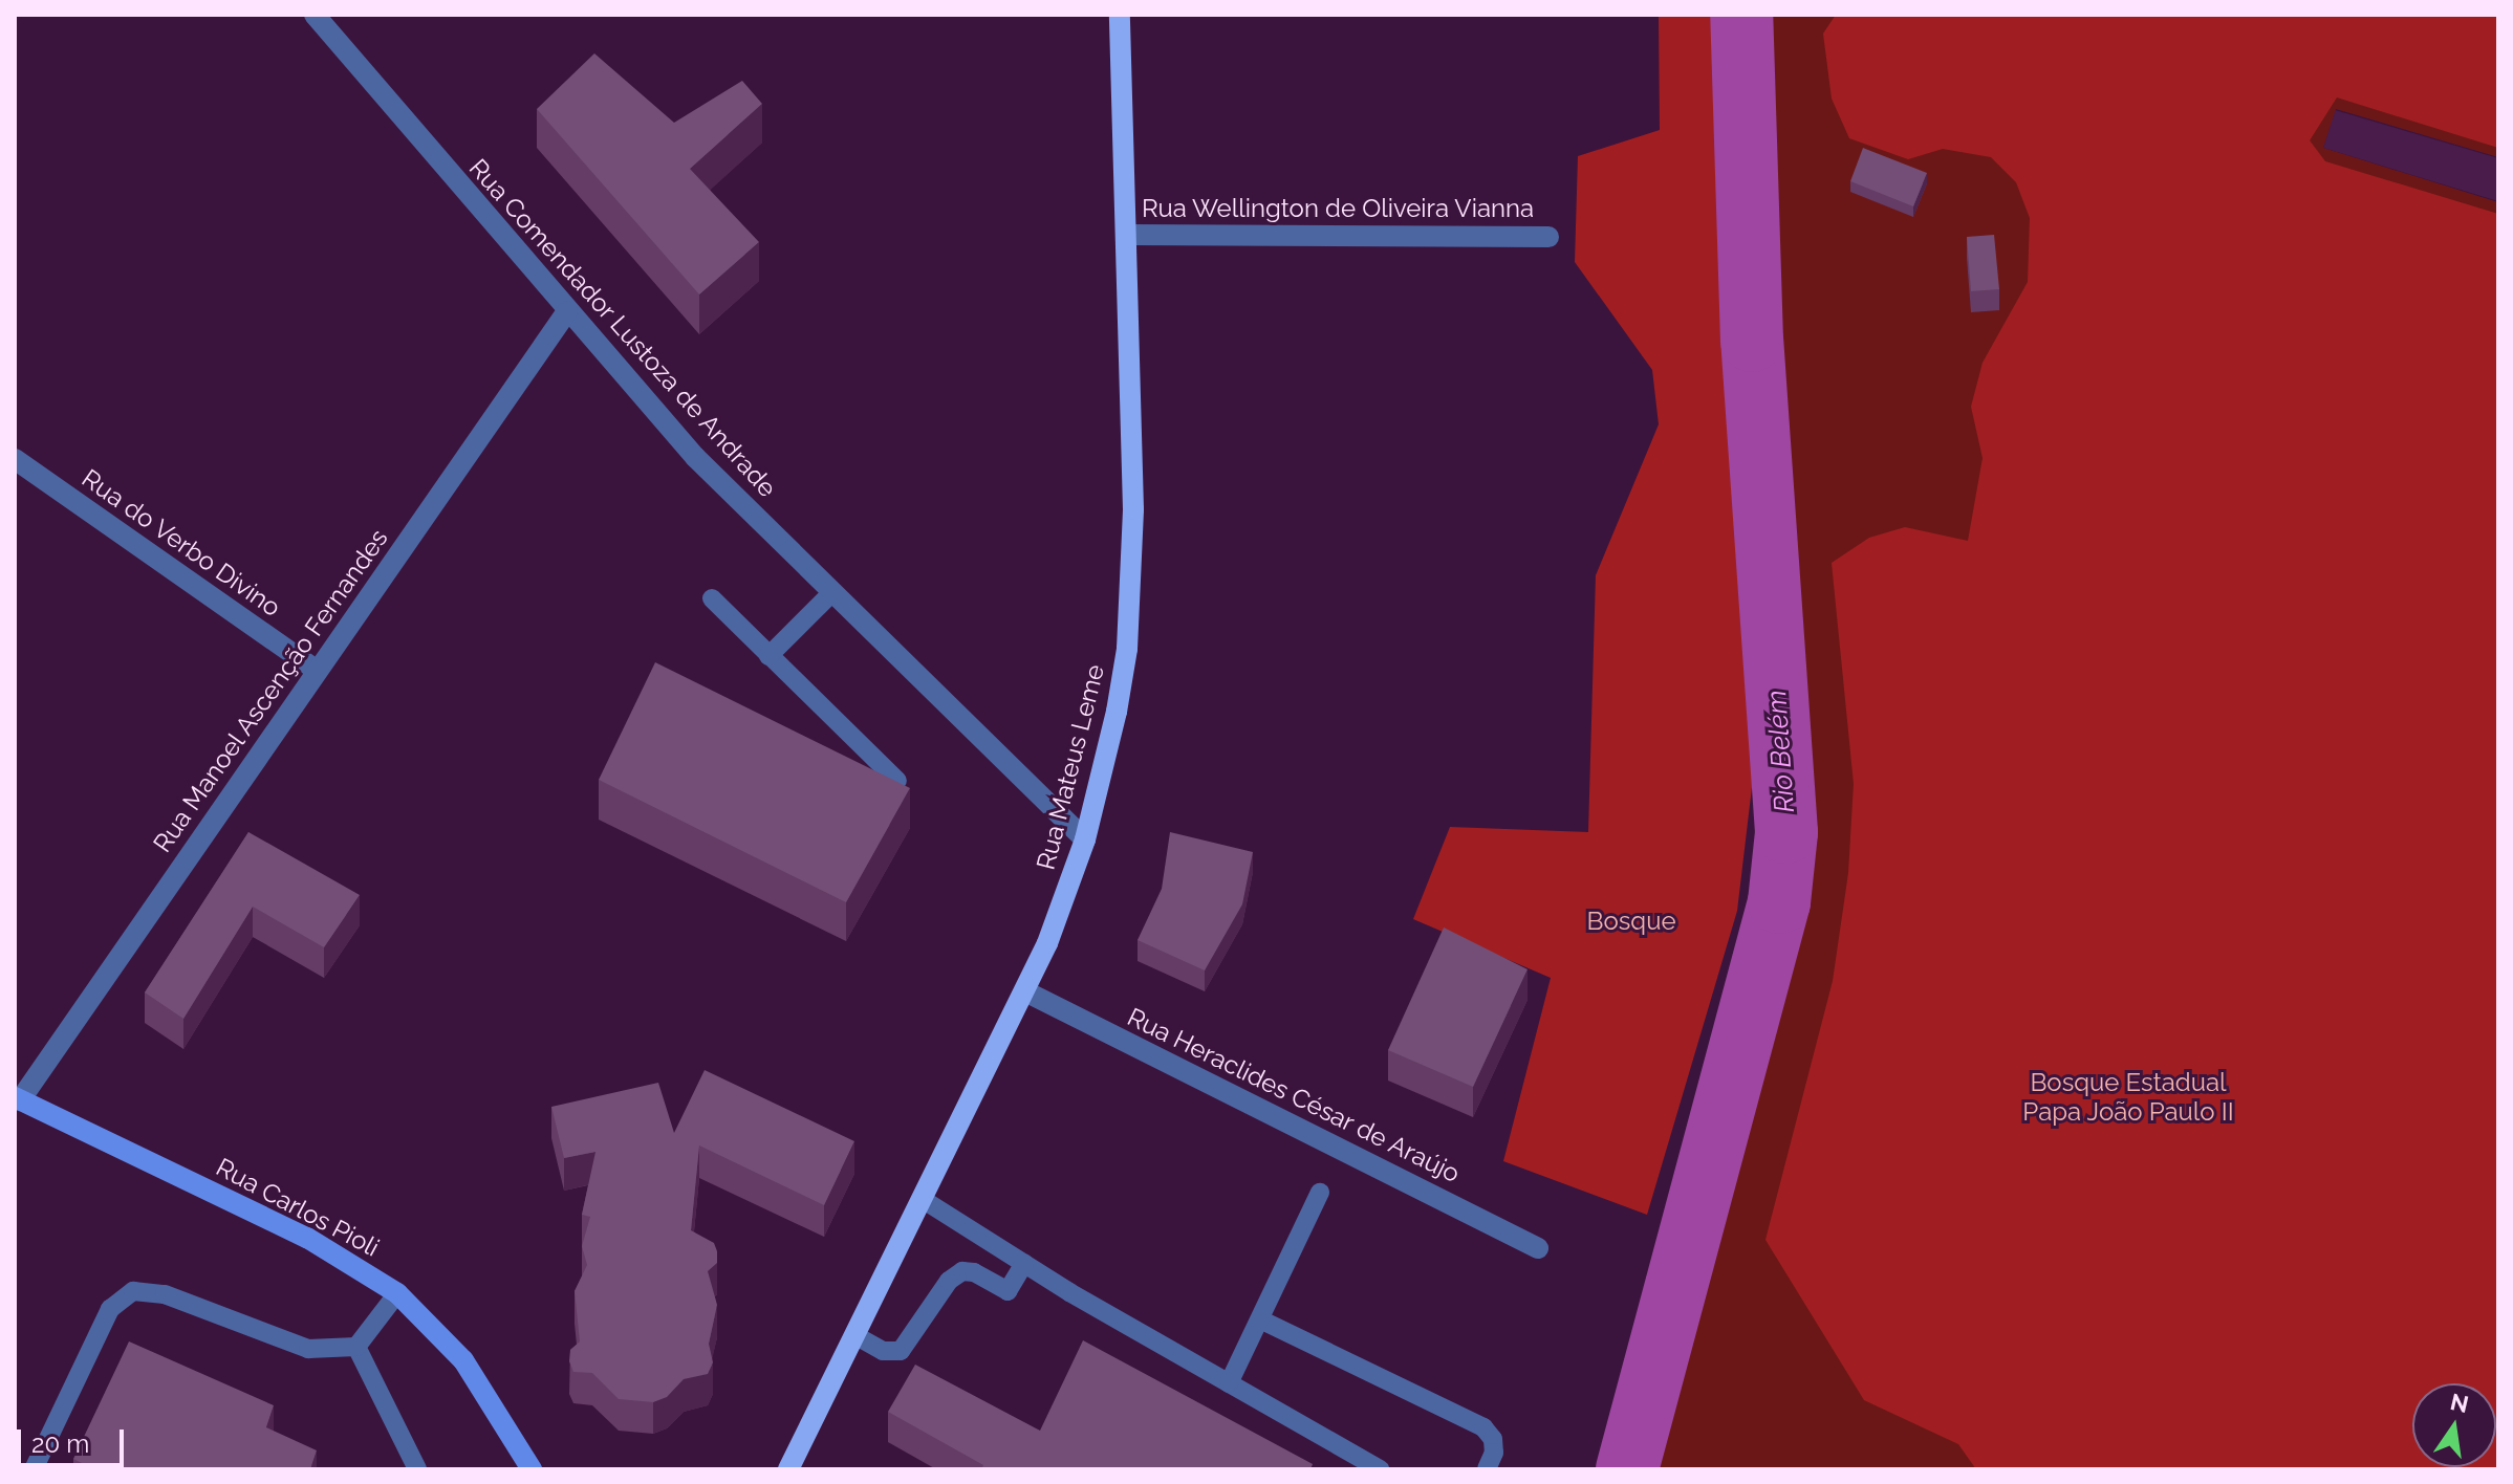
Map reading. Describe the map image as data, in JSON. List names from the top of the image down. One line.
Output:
{"streets":{"main road":["Rua Mateus Leme","Rua Carlos Pioli"],"street":["Rua Wellington de Oliveira Vianna","Rua Comendador Lustoza de Andrade","Rua do Verbo Divino","Rua Manoel Ascenção Fernandes","Rua Heraclides César de Araújo"]},"crossings":[["Rua Wellington de Oliveira Vianna","Rua Mateus Leme"],["Rua Comendador Lustoza de Andrade","Rua Manoel Ascenção Fernandes"],["Rua Comendador Lustoza de Andrade","Rua Mateus Leme"],["Rua do Verbo Divino","Rua Manoel Ascenção Fernandes"],["Rua Manoel Ascenção Fernandes","Rua Carlos Pioli"],["Rua Mateus Leme","Rua Heraclides César de Araújo"]],"water":["Rio Belém"],"parks":["Bosque","Bosque Estadual Papa João Paulo II"],"scale_bar":"20 m","north":"top"}
